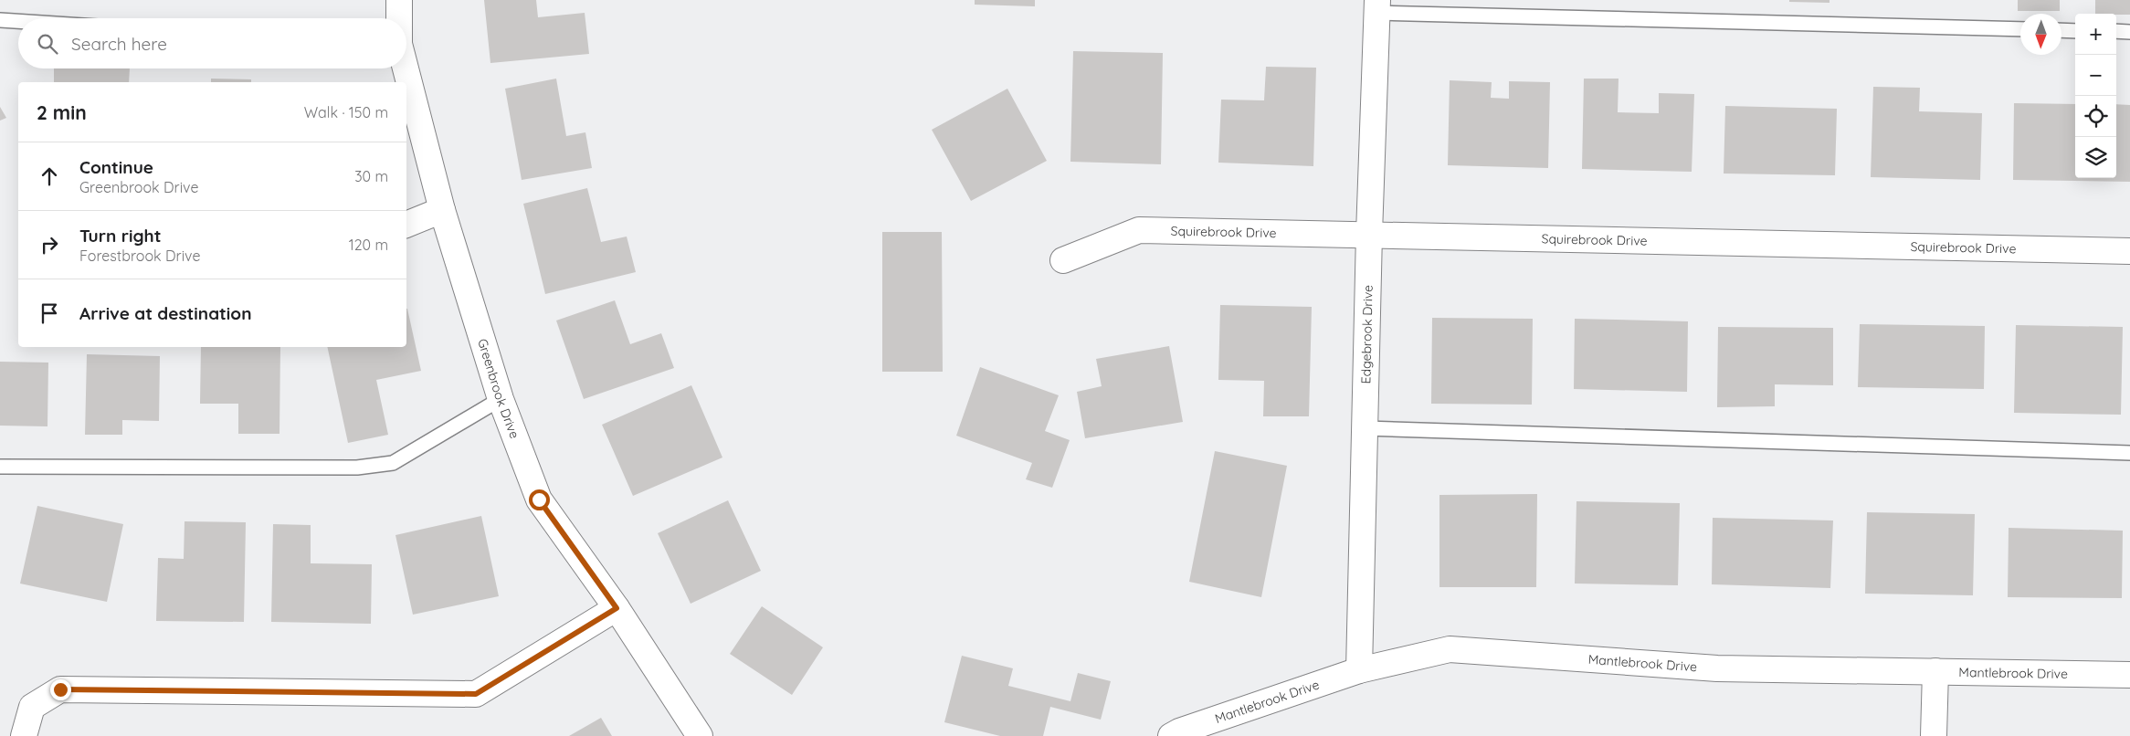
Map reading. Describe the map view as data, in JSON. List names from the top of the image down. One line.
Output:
{"streets":{"street":["Squirebrook Drive","Edgebrook Drive","Greenbrook Drive","Mantlebrook Drive"]},"crossings":[["Squirebrook Drive","Edgebrook Drive"],["Edgebrook Drive","Mantlebrook Drive"]],"north":"bottom","page":{"map_buttons":["+","−"],"search":"Search here","heading":["2 min","Walk · 150 m"],"list":[["Continue","Greenbrook Drive","30 m"],["Turn right","Forestbrook Drive","120 m"],"Arrive at destination"]}}
